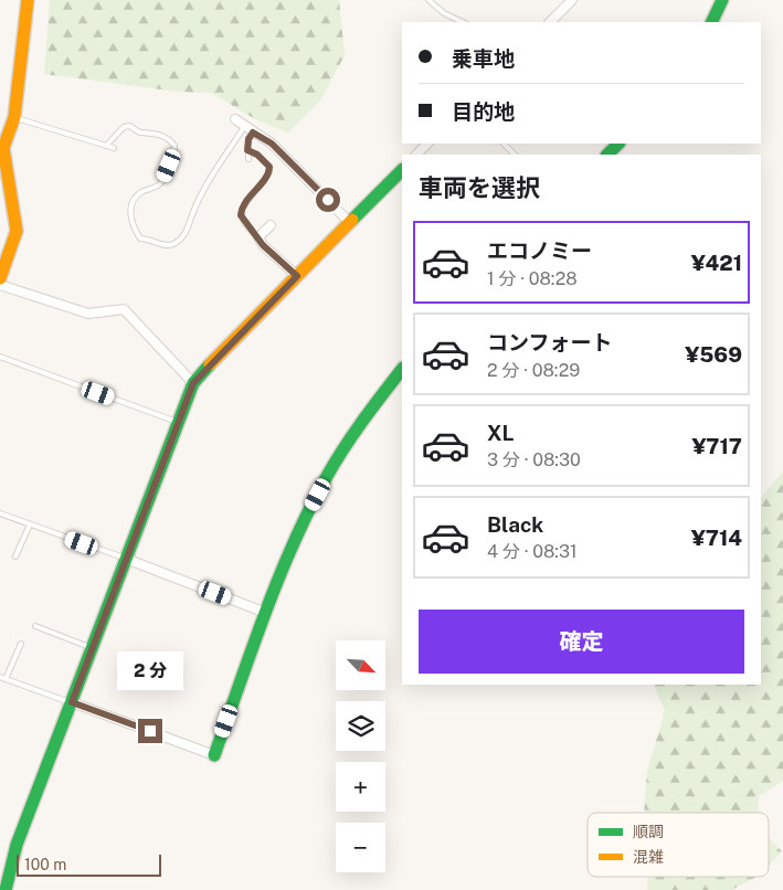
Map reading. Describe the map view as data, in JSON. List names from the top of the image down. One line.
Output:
{"legend":["順調","混雑"],"scale_bar":"100 m","north":"bottom right","page":{"banner":["乗車地","目的地"],"heading":"車両を選択","list":[{"name":"エコノミー","note":"1 分 · 08:28","value":"¥421"},{"name":"コンフォート","note":"2 分 · 08:29","value":"¥569"},{"name":"XL","note":"3 分 · 08:30","value":"¥717"},{"name":"Black","note":"4 分 · 08:31","value":"¥714"}],"buttons":"確定","map_buttons":["+","−"],"bubble":"2 分","scale":"100 m"}}
